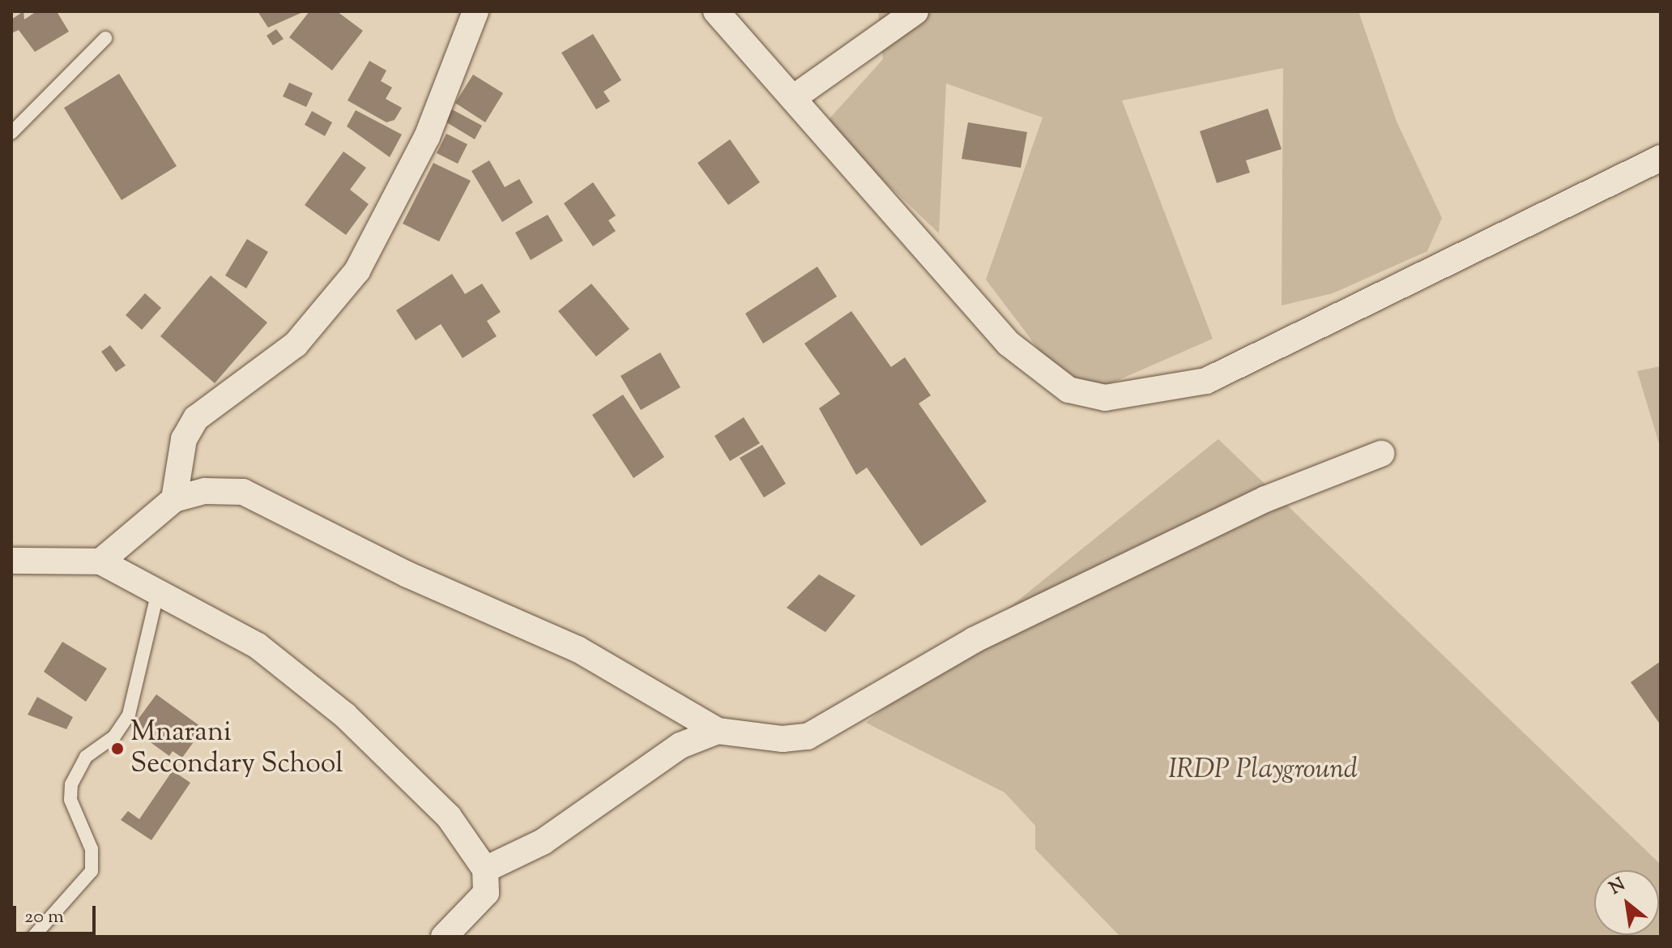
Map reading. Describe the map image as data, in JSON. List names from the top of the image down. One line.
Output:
{"parks":["IRDP Playground"],"places":["Mnarani Secondary School"],"scale_bar":"20 m","north":"top left"}
